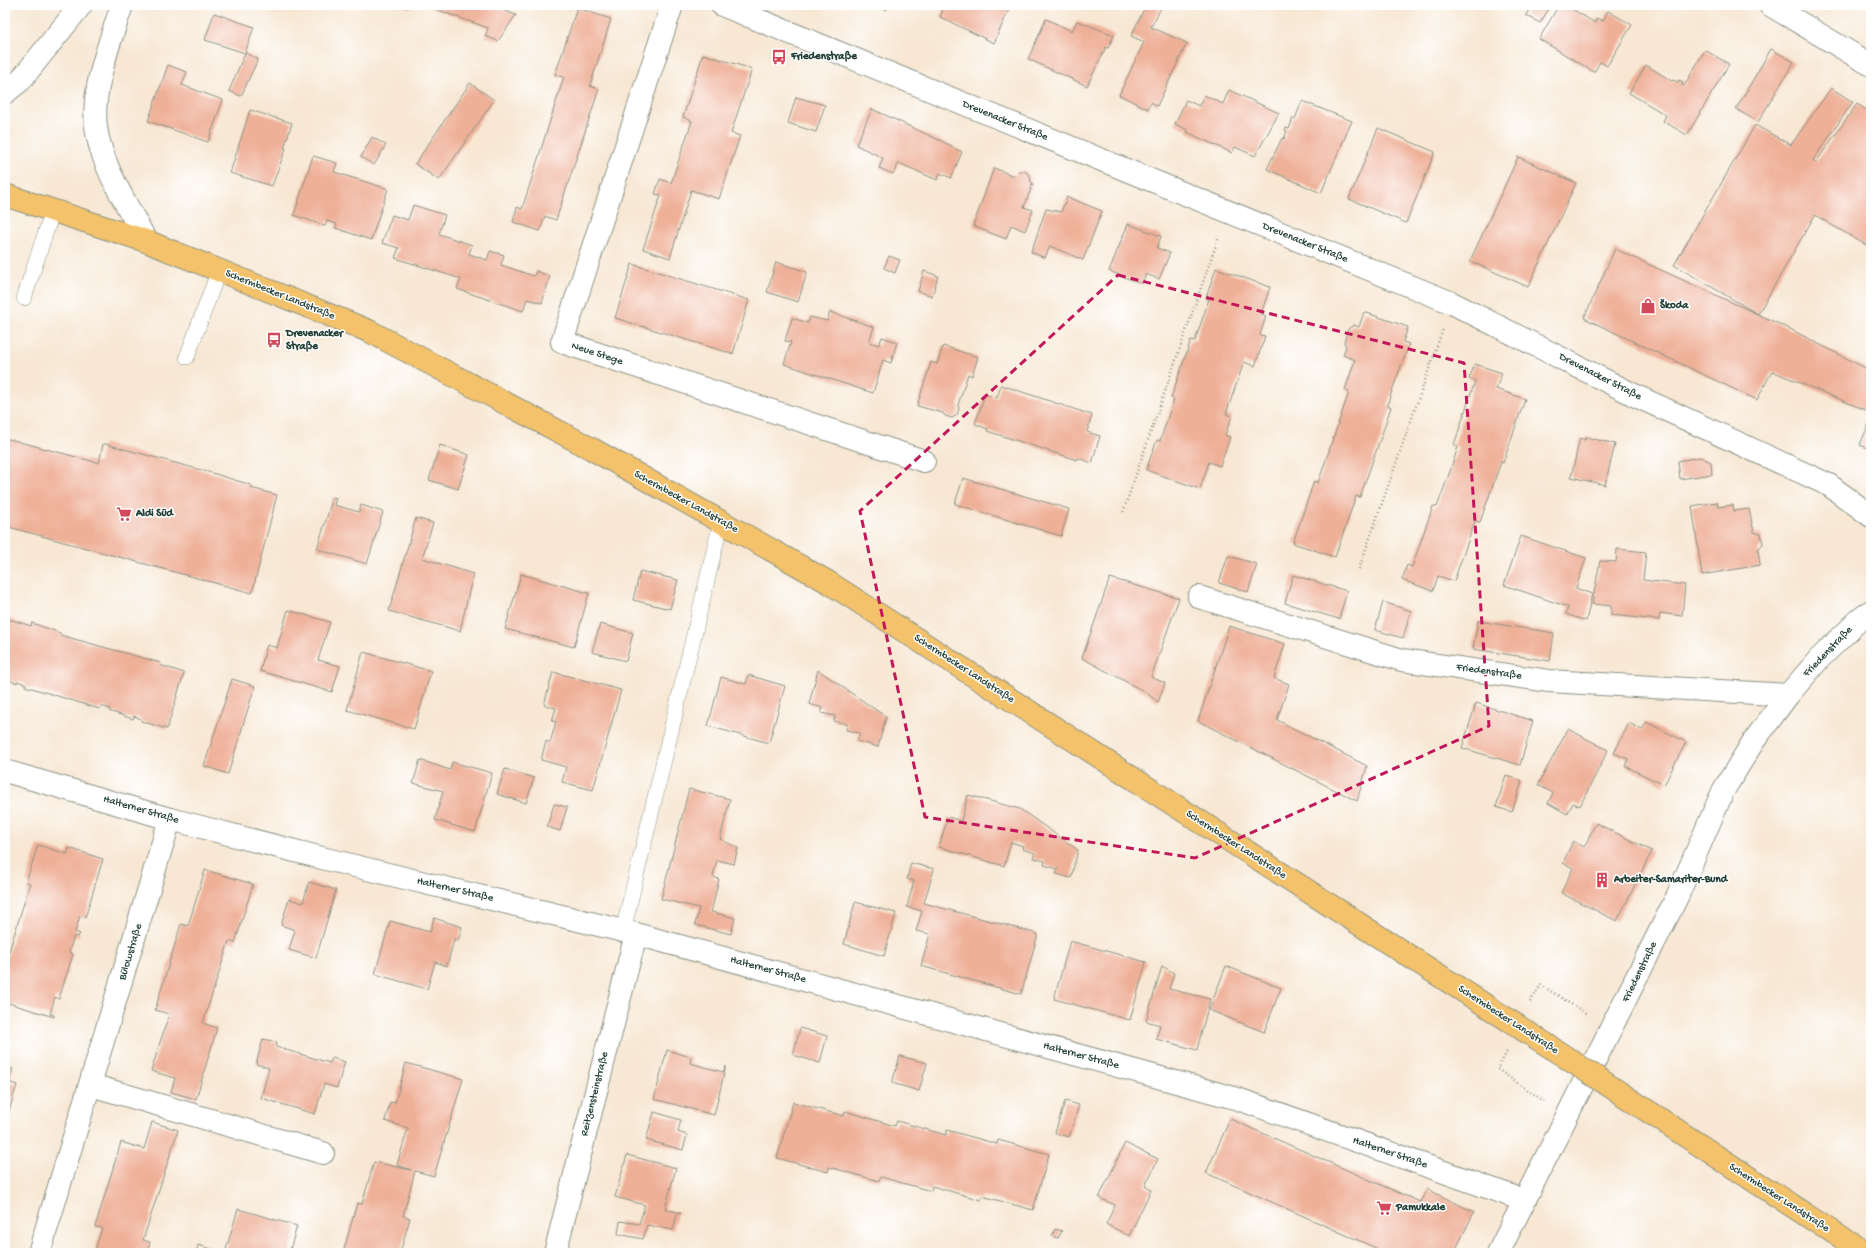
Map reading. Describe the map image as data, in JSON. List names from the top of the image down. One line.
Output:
{"streets":{"main road":["Schermbecker Landstraße"],"street":["Drevenacker Straße","Neue Stege","Friedenstraße","Halterner Straße","Bülowstraße","Reitzensteinstraße"]},"crossings":[["Friedenstraße","Halterner Straße"],["Halterner Straße","Bülowstraße"],["Halterner Straße","Reitzensteinstraße"]],"places":{"bus stop":["Friedenstraße","Drevenacker Straße"],"shop":["Škoda"],"supermarket":["Aldi Süd","Pamukkale"],"building":["Arbeiter-Samariter-Bund"]}}
